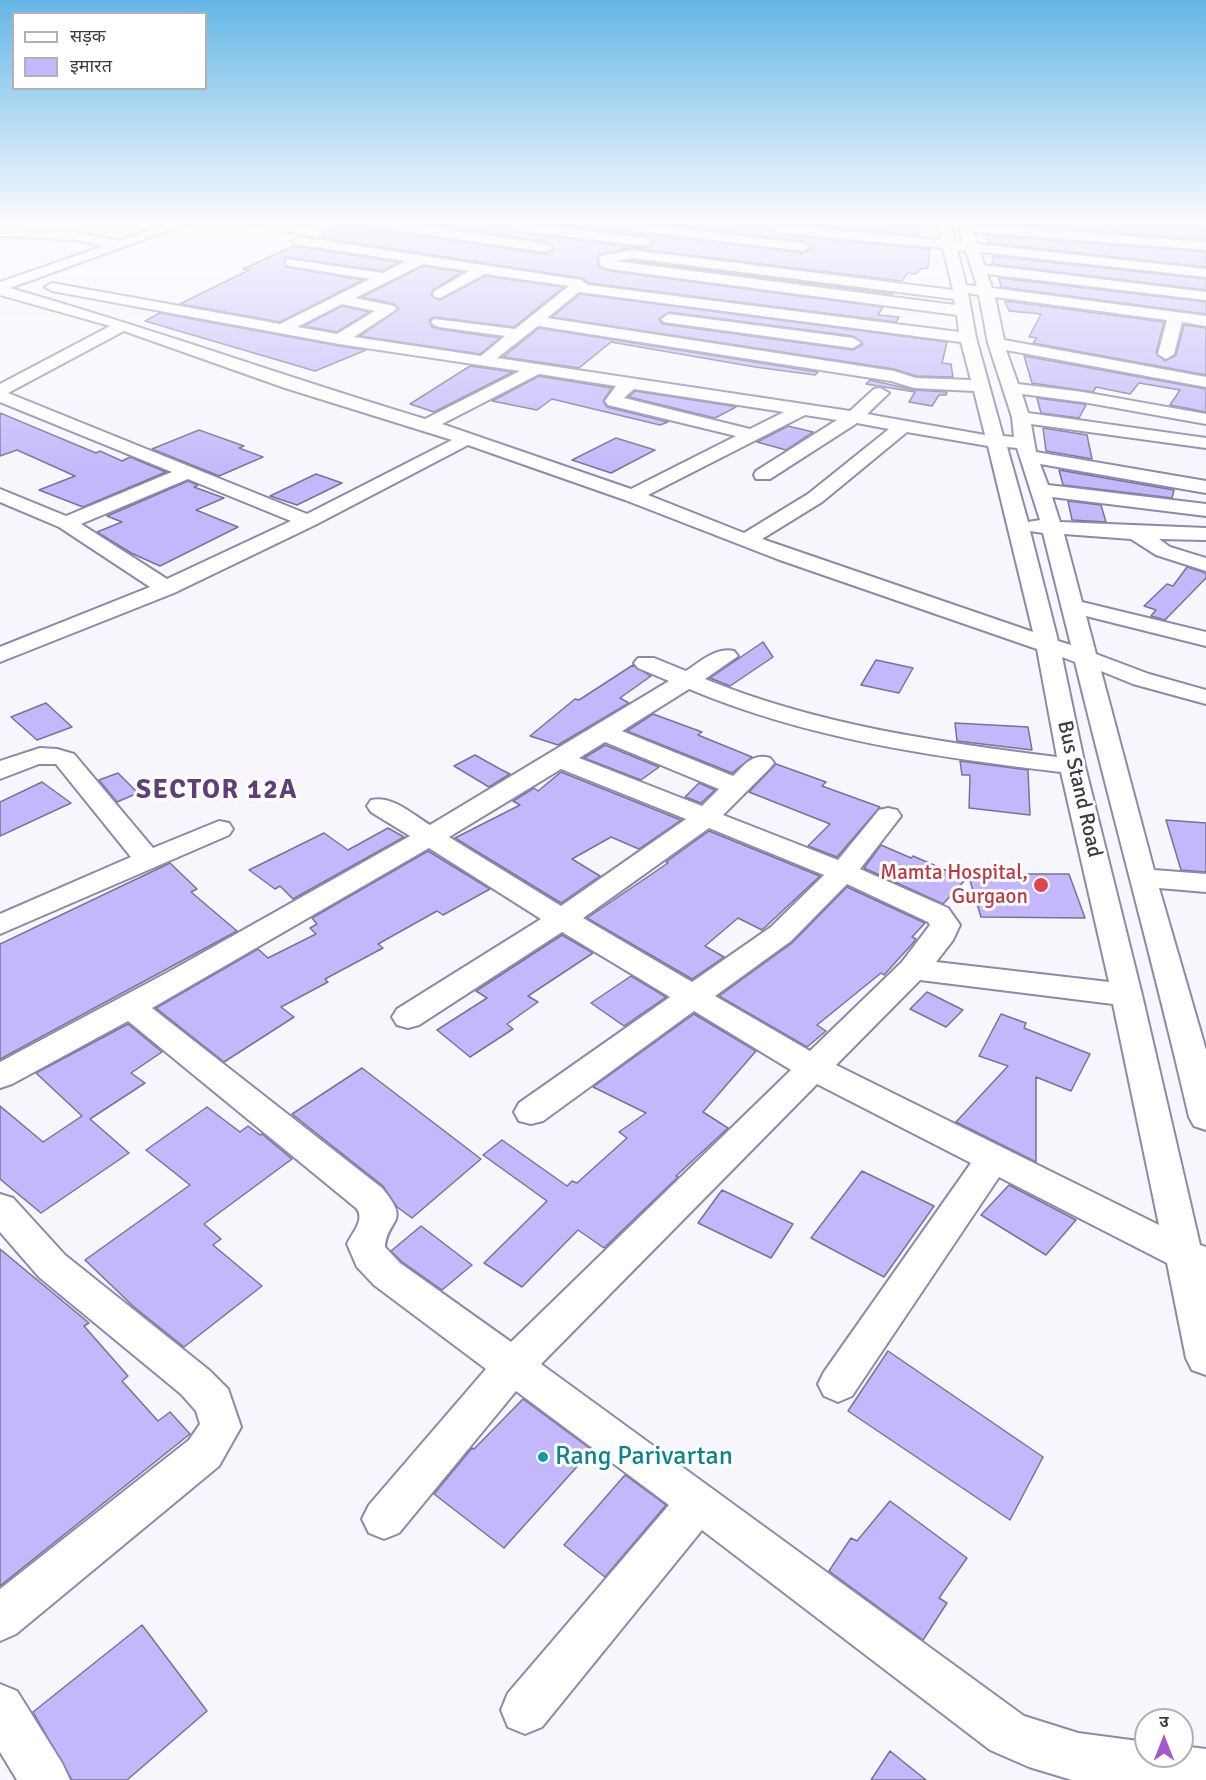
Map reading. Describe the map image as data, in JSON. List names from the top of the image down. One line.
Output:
{"streets":{"street":["Bus Stand Road"]},"districts":["SECTOR 12A"],"places":["Mamta Hospital, Gurgaon","Rang Parivartan"],"legend":["सड़क","इमारत"],"north":"top"}
